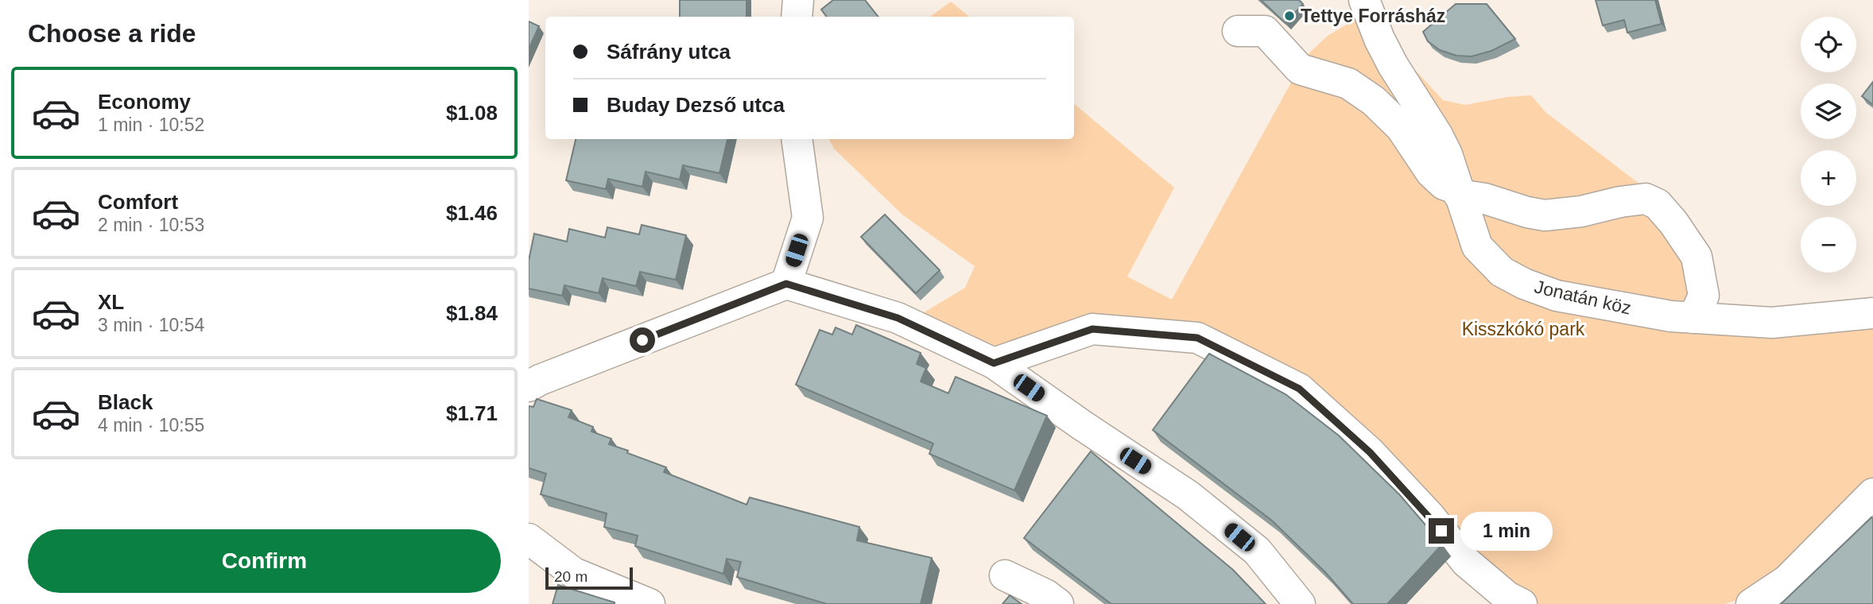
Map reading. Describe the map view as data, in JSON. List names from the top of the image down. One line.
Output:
{"streets":{"street":["Jonatán köz"]},"parks":["Kisszkókó park"],"places":["Tettye Forrásház"],"scale_bar":"20 m","page":{"heading":"Choose a ride","map_buttons":["+","−"],"banner":["Sáfrány utca","Buday Dezső utca"],"list":[{"name":"Economy","note":"1 min · 10:52","value":"$1.08"},{"name":"Comfort","note":"2 min · 10:53","value":"$1.46"},{"name":"XL","note":"3 min · 10:54","value":"$1.84"},{"name":"Black","note":"4 min · 10:55","value":"$1.71"}],"bubble":"1 min","buttons":"Confirm","scale":"20 m"}}
